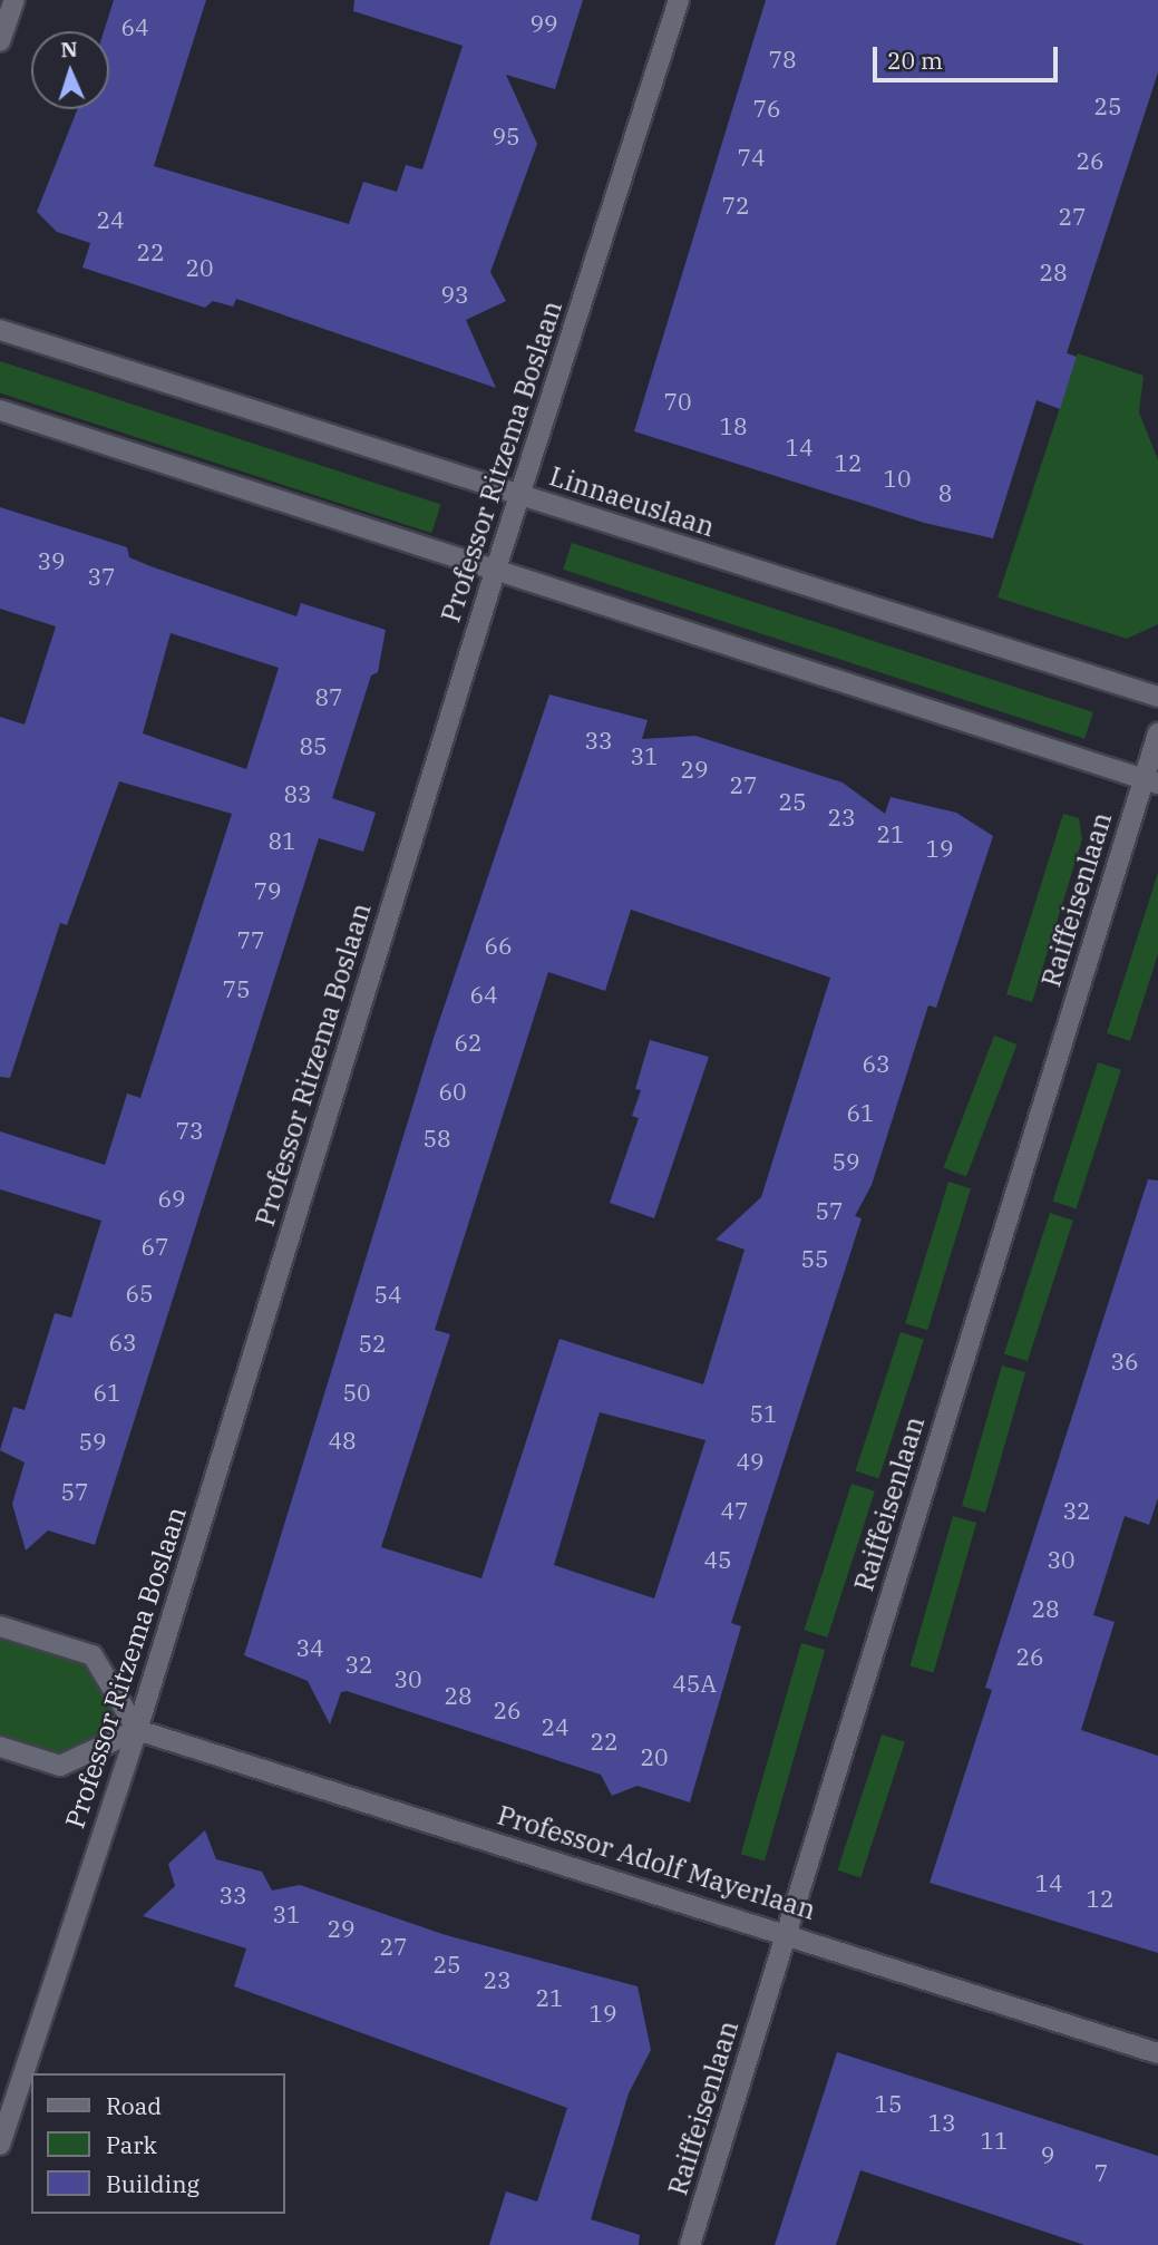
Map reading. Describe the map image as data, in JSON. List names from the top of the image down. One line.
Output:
{"streets":{"street":["Professor Ritzema Boslaan","Linnaeuslaan","Raiffeisenlaan","Professor Adolf Mayerlaan"]},"crossings":[["Professor Ritzema Boslaan","Linnaeuslaan"],["Professor Ritzema Boslaan","Professor Adolf Mayerlaan"],["Raiffeisenlaan","Professor Adolf Mayerlaan"]],"house_numbers":["99","64","78","25","76","95","74","26","72","27","24","22","20","28","93","70","18","14","12","10","8","39","37","87","33","85","31","29","27","83","25","23","21","81","19","79","77","66","75","64","62","63","60","61","73","58","59","69","57","67","55","65","54","63","52","36","61","50","51","48","59","49","57","47","32","45","30","28","34","26","32","30","45A","28","26","24","22","20","14","33","12","31","29","27","25","23","21","19","15","13","11","9","7"],"legend":["Road","Park","Building"],"scale_bar":"20 m","north":"top"}
